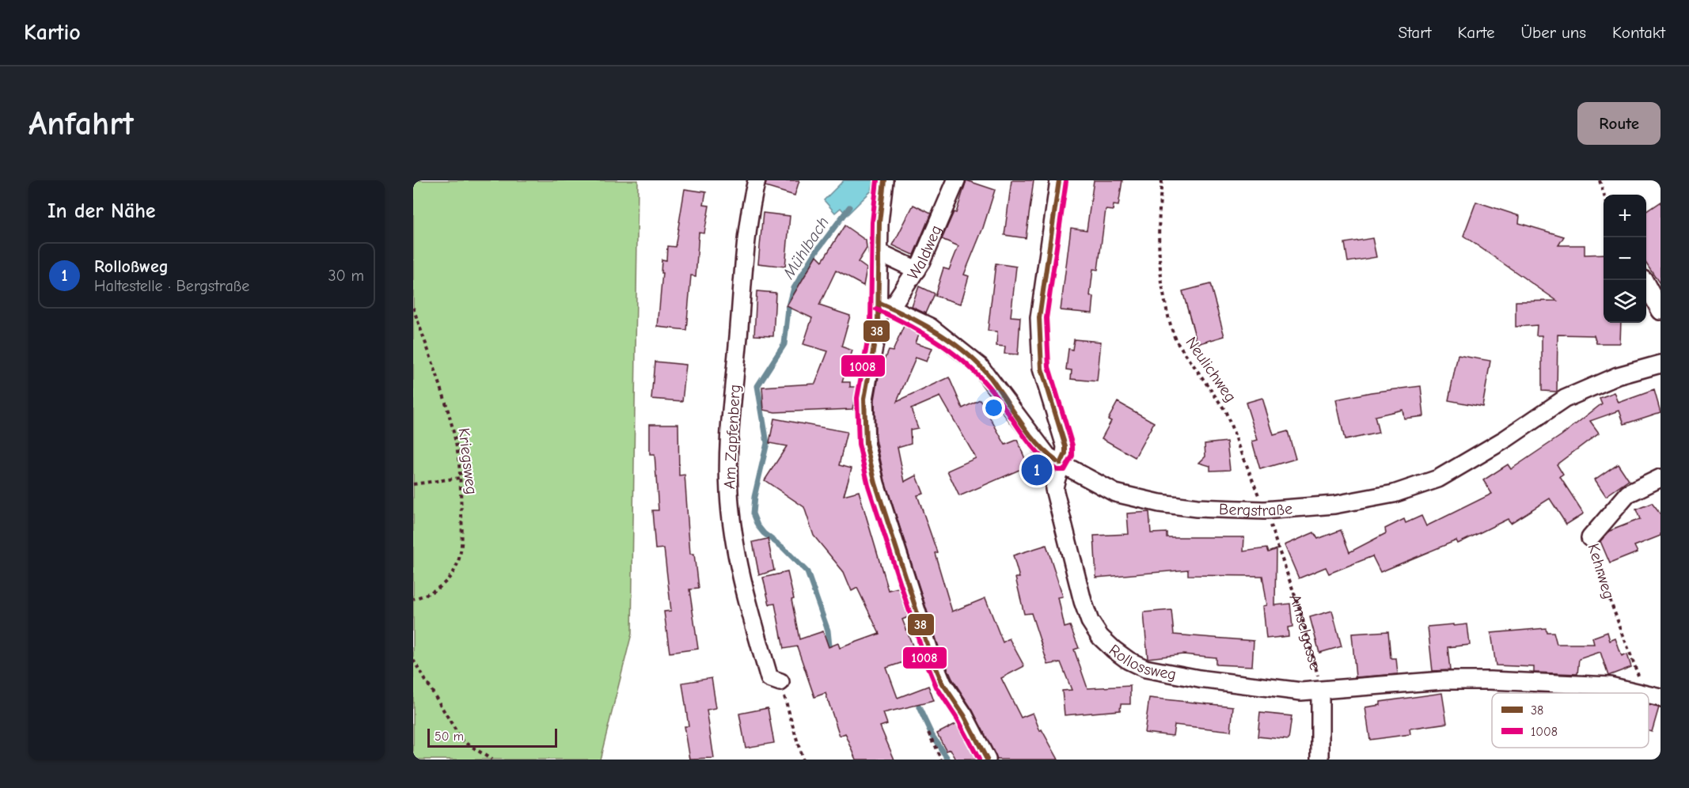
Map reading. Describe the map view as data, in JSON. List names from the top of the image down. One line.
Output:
{"streets":{"street":["Waldweg","Am Zapfenberg","Bergstraße","Kehrweg","Amselgasse","Rollossweg"],"path":["Neulichweg","Kriegsweg"]},"crossings":[["Waldweg","Bergstraße"],["Neulichweg","Bergstraße"],["Neulichweg","Amselgasse"],["Bergstraße","Amselgasse"],["Bergstraße","Rollossweg"],["Amselgasse","Rollossweg"]],"water":["Mühlbach"],"lines":["transit line 38","transit line 1008"],"legend":["38","1008"],"scale_bar":"50 m","page":{"header":"Kartio","nav":["Start","Karte","Über uns","Kontakt"],"buttons":"Route","title":"Anfahrt","heading":"In der Nähe","map_buttons":["+","−"],"list":[{"mark":"1","name":"Rolloßweg","note":"Haltestelle · Bergstraße","value":"30 m"}],"pins":"1","scale":"50 m"}}
